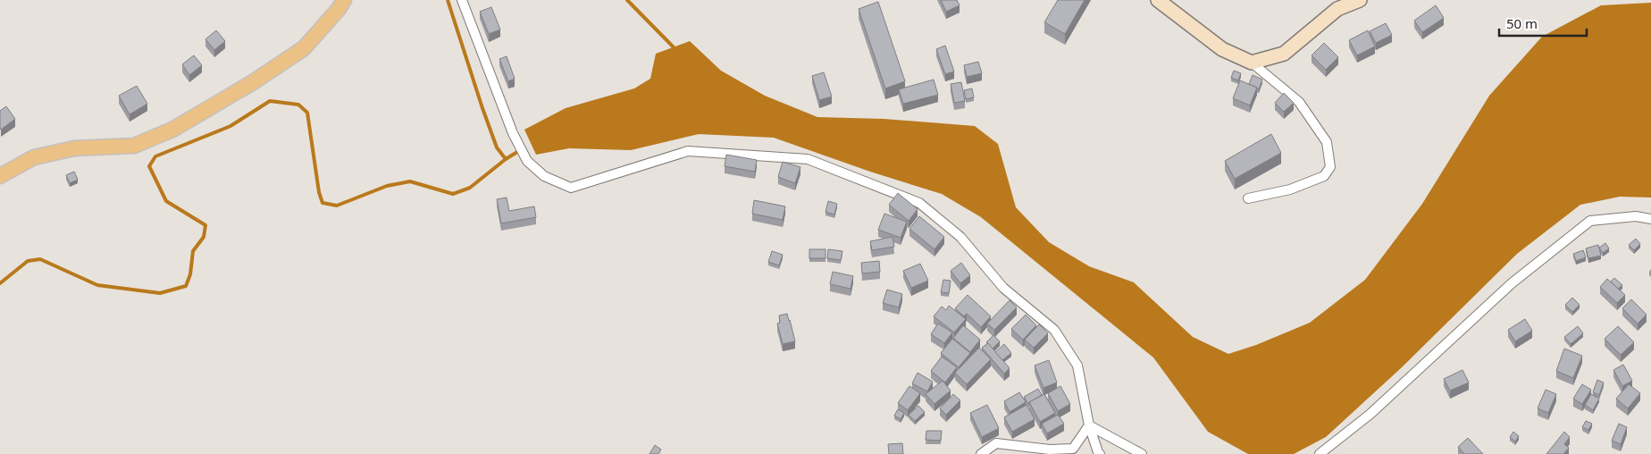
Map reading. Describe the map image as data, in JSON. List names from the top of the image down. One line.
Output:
{"scale_bar":"50 m"}
